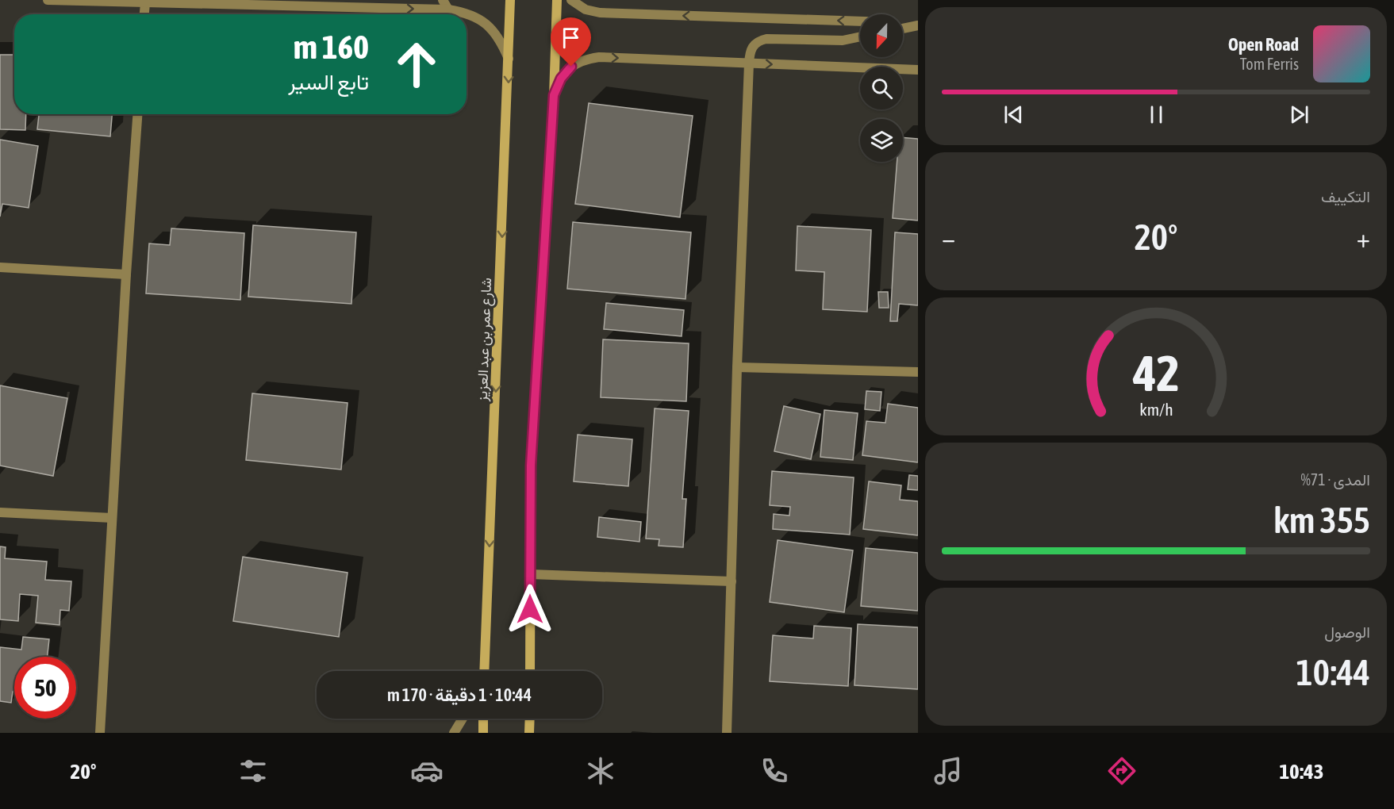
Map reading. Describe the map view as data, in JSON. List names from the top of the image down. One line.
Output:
{"streets":{"main road":["شارع عمر بن عبد العزيز"]},"north":"bottom","page":{"turn":["160 m","تابع السير"],"song":["Open Road","Tom Ferris"],"tile":["التكييف",["المدى · 71%","355 km"],["الوصول","10:44"]],"heat":["−","20°","+"],"limit":"50","trip":"10:44 · 1 دقيقة · 170 m","tabs":["10:43","20°"],"gauge":["42","km/h"]}}
